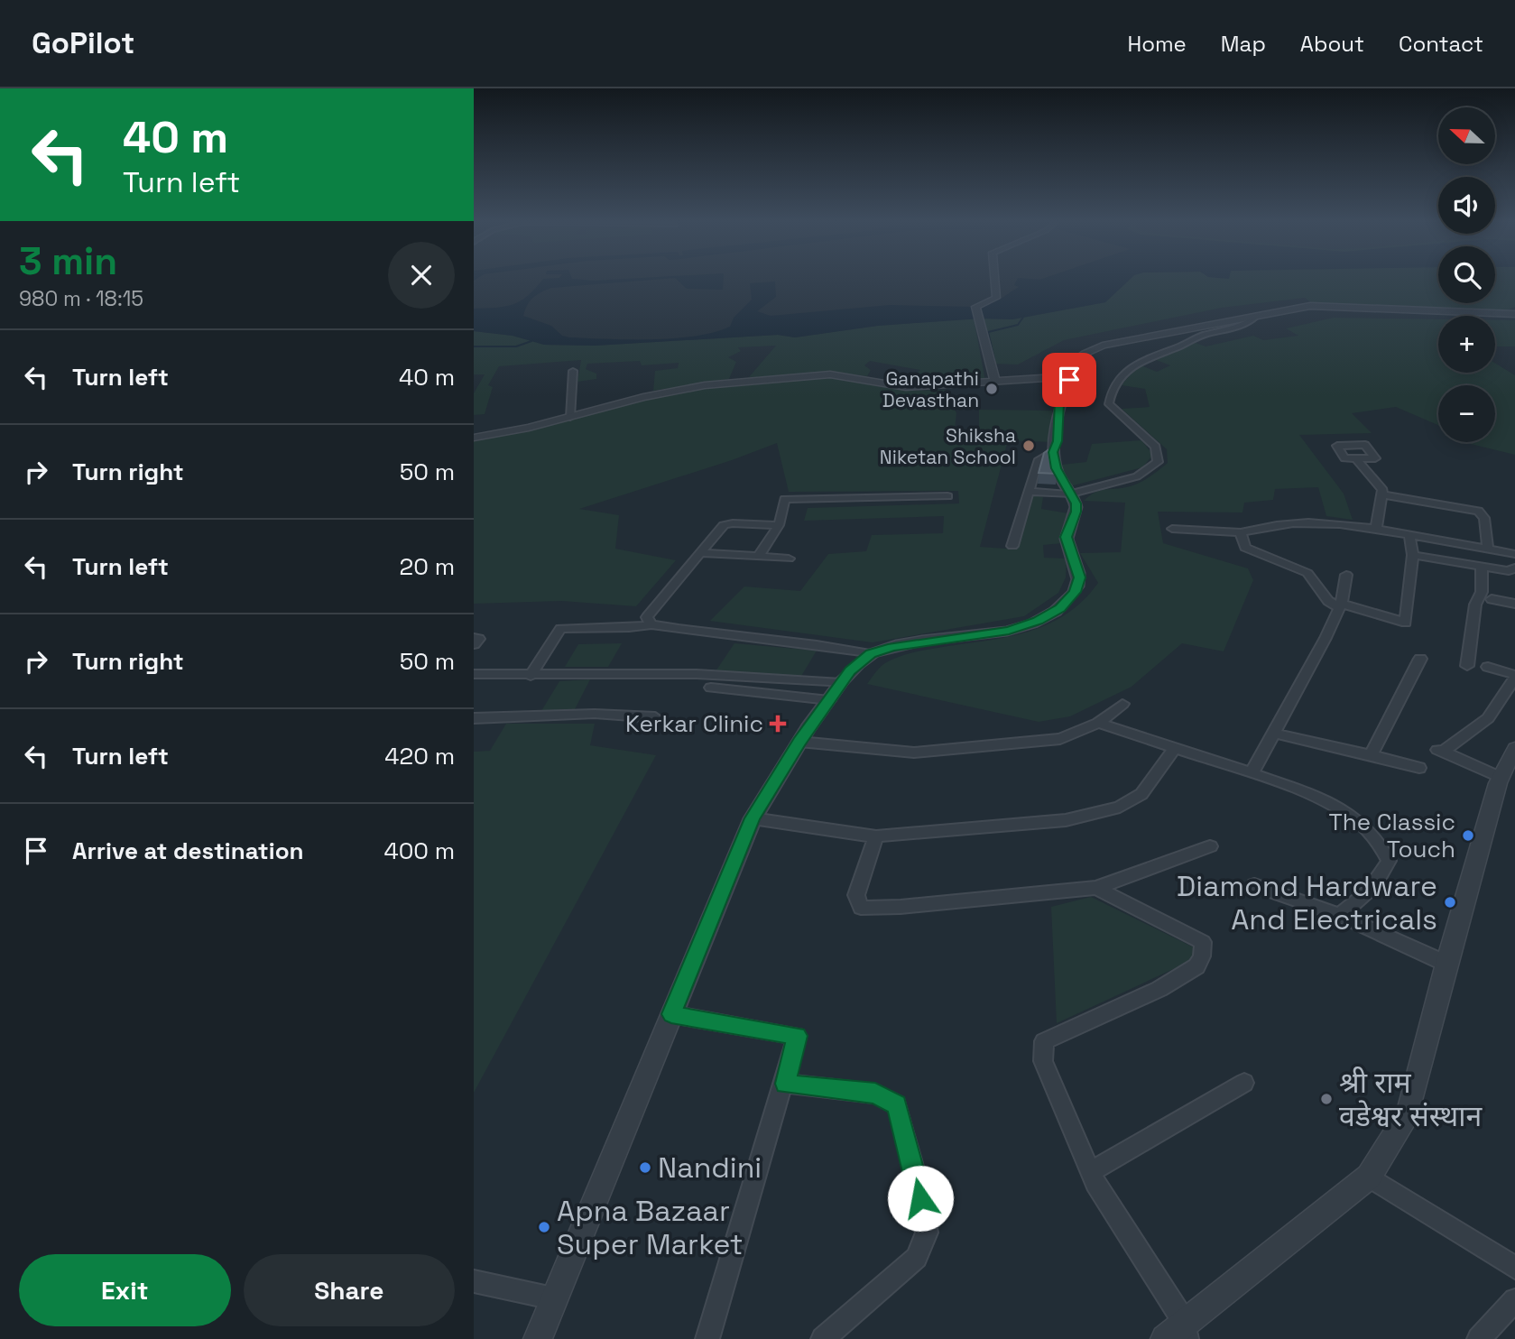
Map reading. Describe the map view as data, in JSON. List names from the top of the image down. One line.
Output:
{"places":{"other":["Ganapathi Devasthan","Shiksha Niketan School","The Classic Touch","Diamond Hardware And Electricals","श्री राम वडेश्वर संस्थान","Nandini","Apna Bazaar Super Market"],"health":["Kerkar Clinic"]},"north":"left","page":{"header":"GoPilot","nav":["Home","Map","About","Contact"],"turn":["40 m","Turn left"],"map_buttons":["+","−"],"heading":["3 min","980 m · 18:15"],"list":[{"name":"Turn left","value":"40 m"},{"name":"Turn right","value":"50 m"},{"name":"Turn left","value":"20 m"},{"name":"Turn right","value":"50 m"},{"name":"Turn left","value":"420 m"},{"name":"Arrive at destination","value":"400 m"}],"buttons":["Exit","Share"]}}
